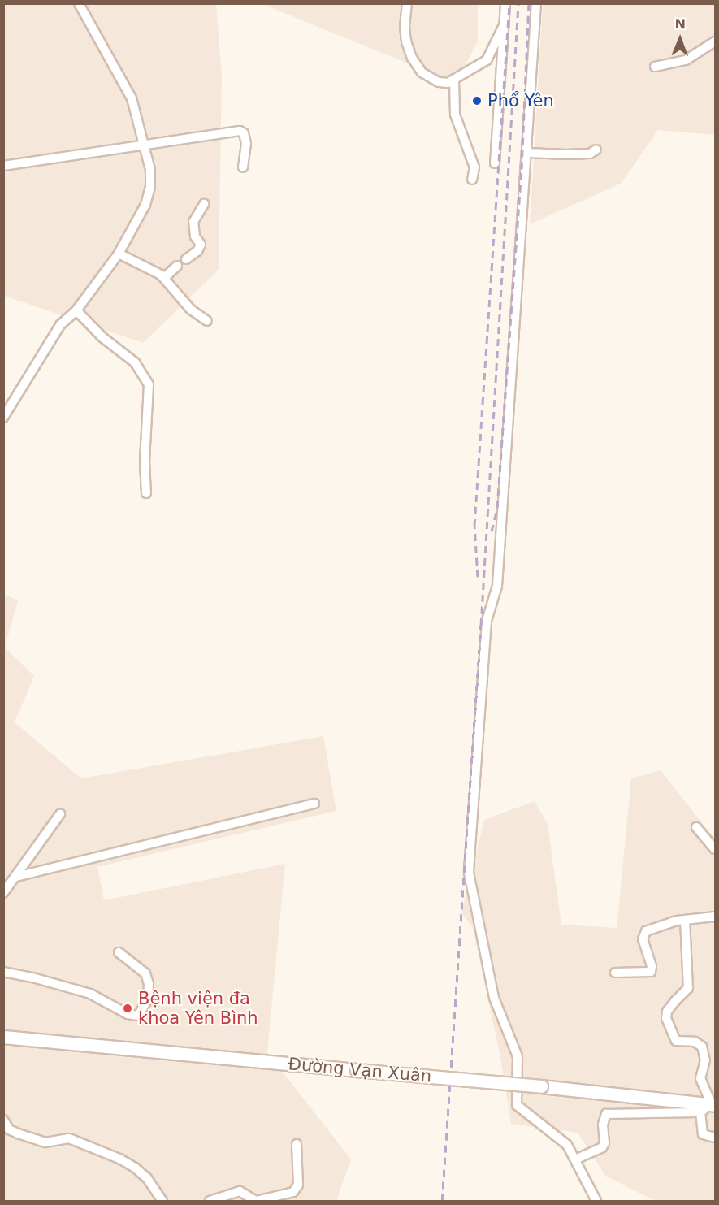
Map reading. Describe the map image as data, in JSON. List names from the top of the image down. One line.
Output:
{"streets":{"main road":["Đường Vạn Xuân"]},"places":["Phổ Yên","Bệnh viện đa khoa Yên Bình"],"north":"top"}
